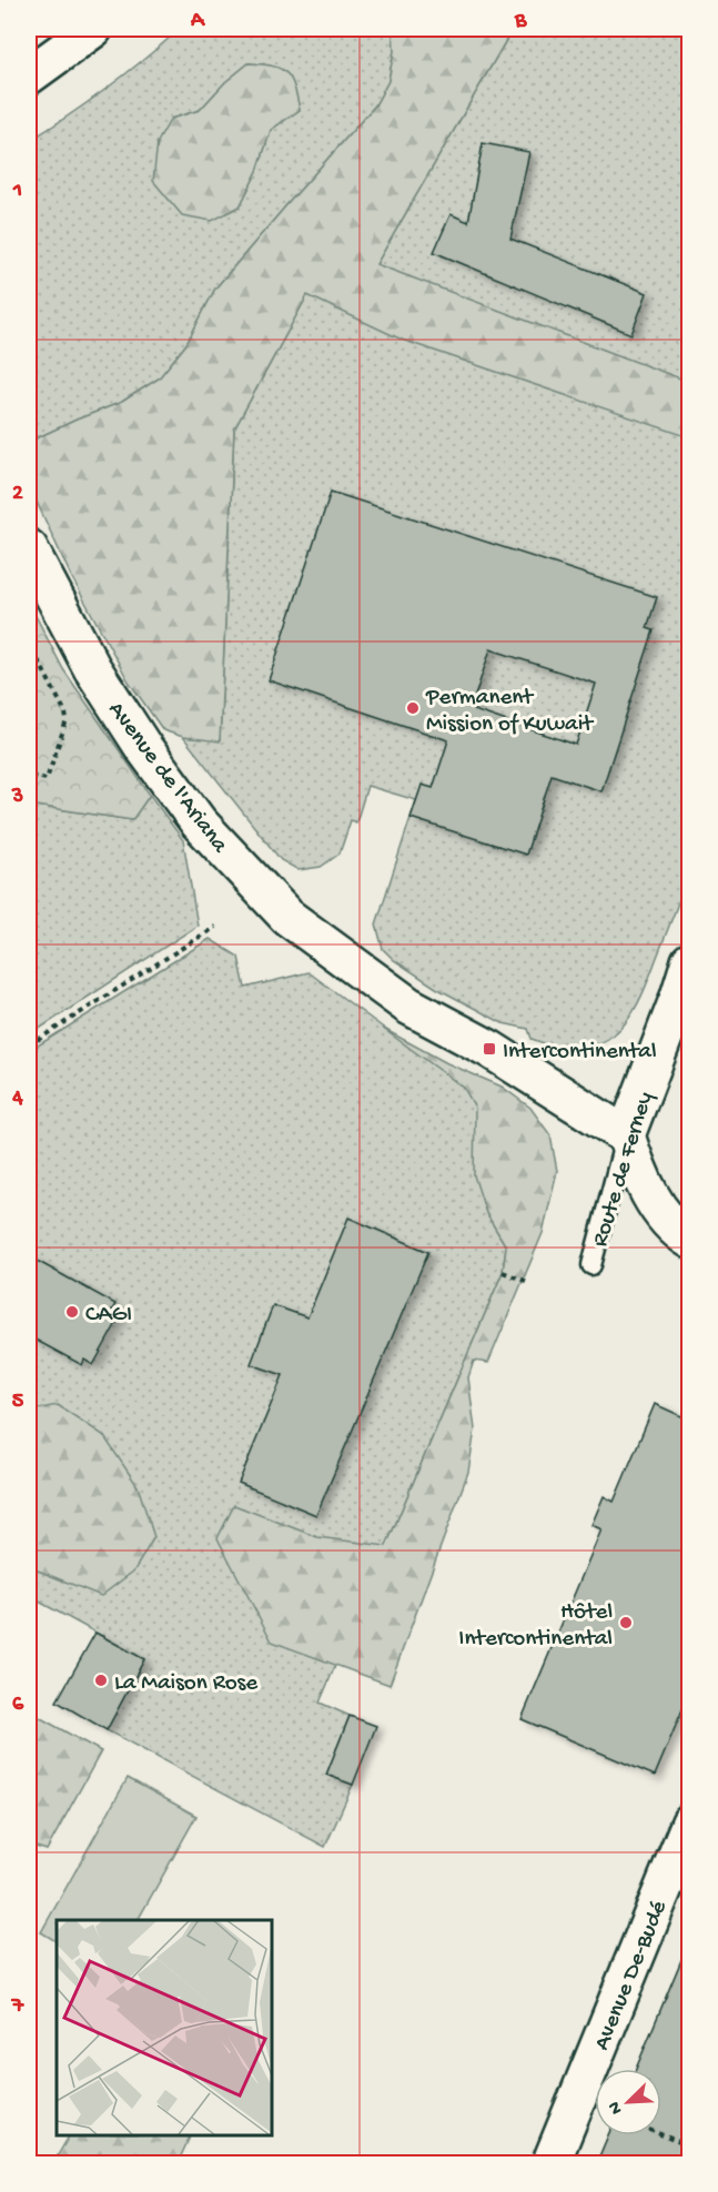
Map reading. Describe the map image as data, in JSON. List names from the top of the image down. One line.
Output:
{"streets":{"street":["Avenue de l'Ariana","Route de Ferney","Avenue De-Budé"]},"crossings":[["Avenue de l'Ariana","Route de Ferney"]],"places":{"other":["Permanent Mission of Kuwait","CAGI","Hôtel Intercontinental","La Maison Rose"],"transit":["Intercontinental"]},"north":"bottom left","grid":{"columns":["A","B"],"rows":["1","2","3","4","5","6","7"]}}
